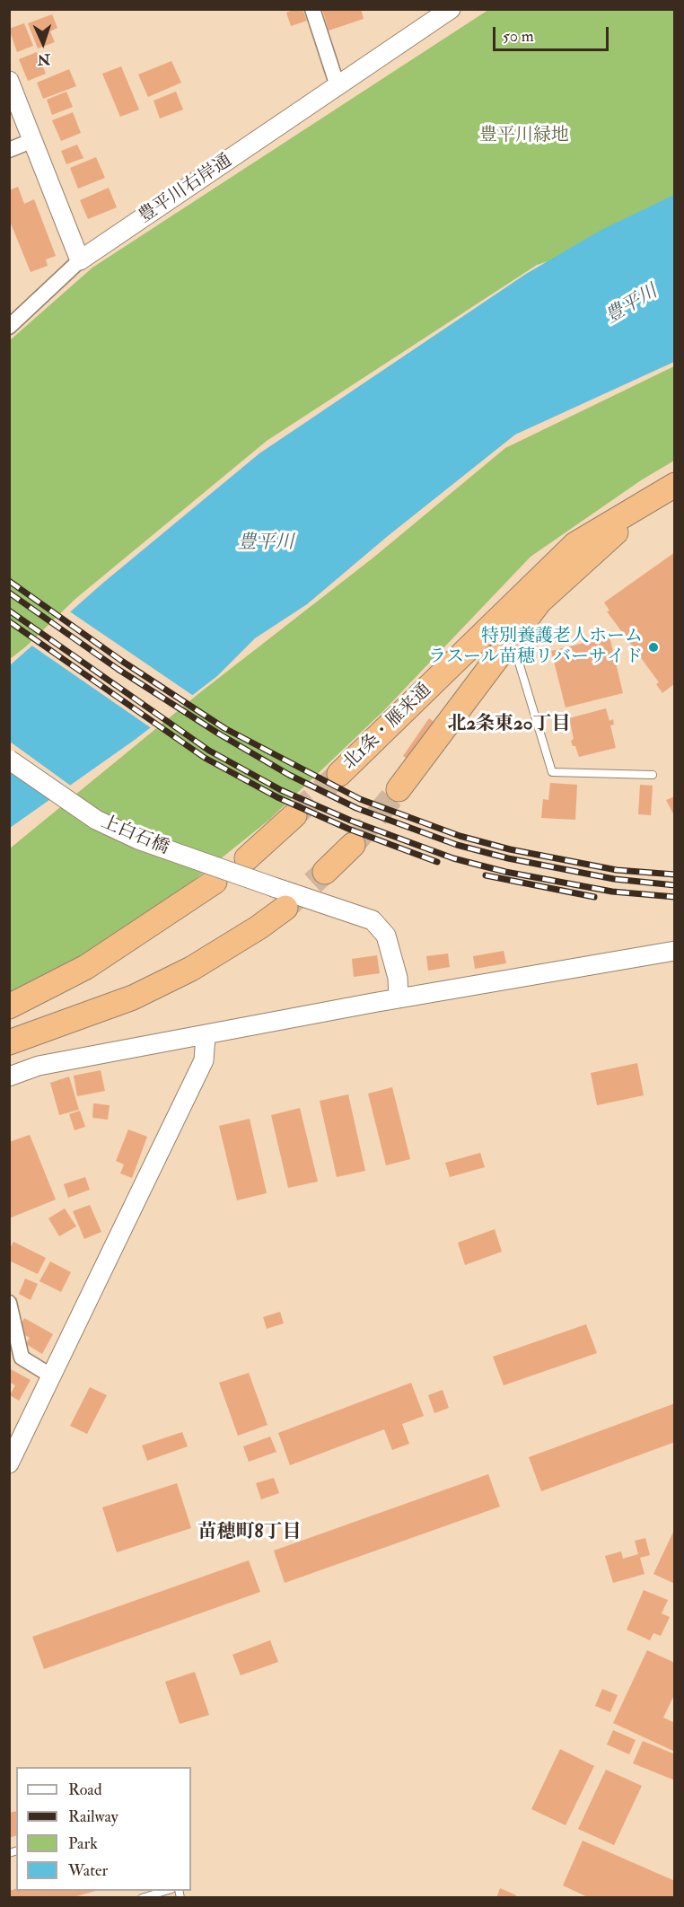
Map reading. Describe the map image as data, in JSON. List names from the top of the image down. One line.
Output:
{"streets":{"highway":["北1条・雁来通"],"street":["豊平川右岸通","上白石橋"]},"districts":["北2条東20丁目","苗穂町8丁目"],"water":["豊平川"],"parks":["豊平川緑地"],"places":["特別養護老人ホーム ラスール苗穂リバーサイド"],"legend":["Road","Railway","Park","Water"],"scale_bar":"50 m","north":"bottom"}
